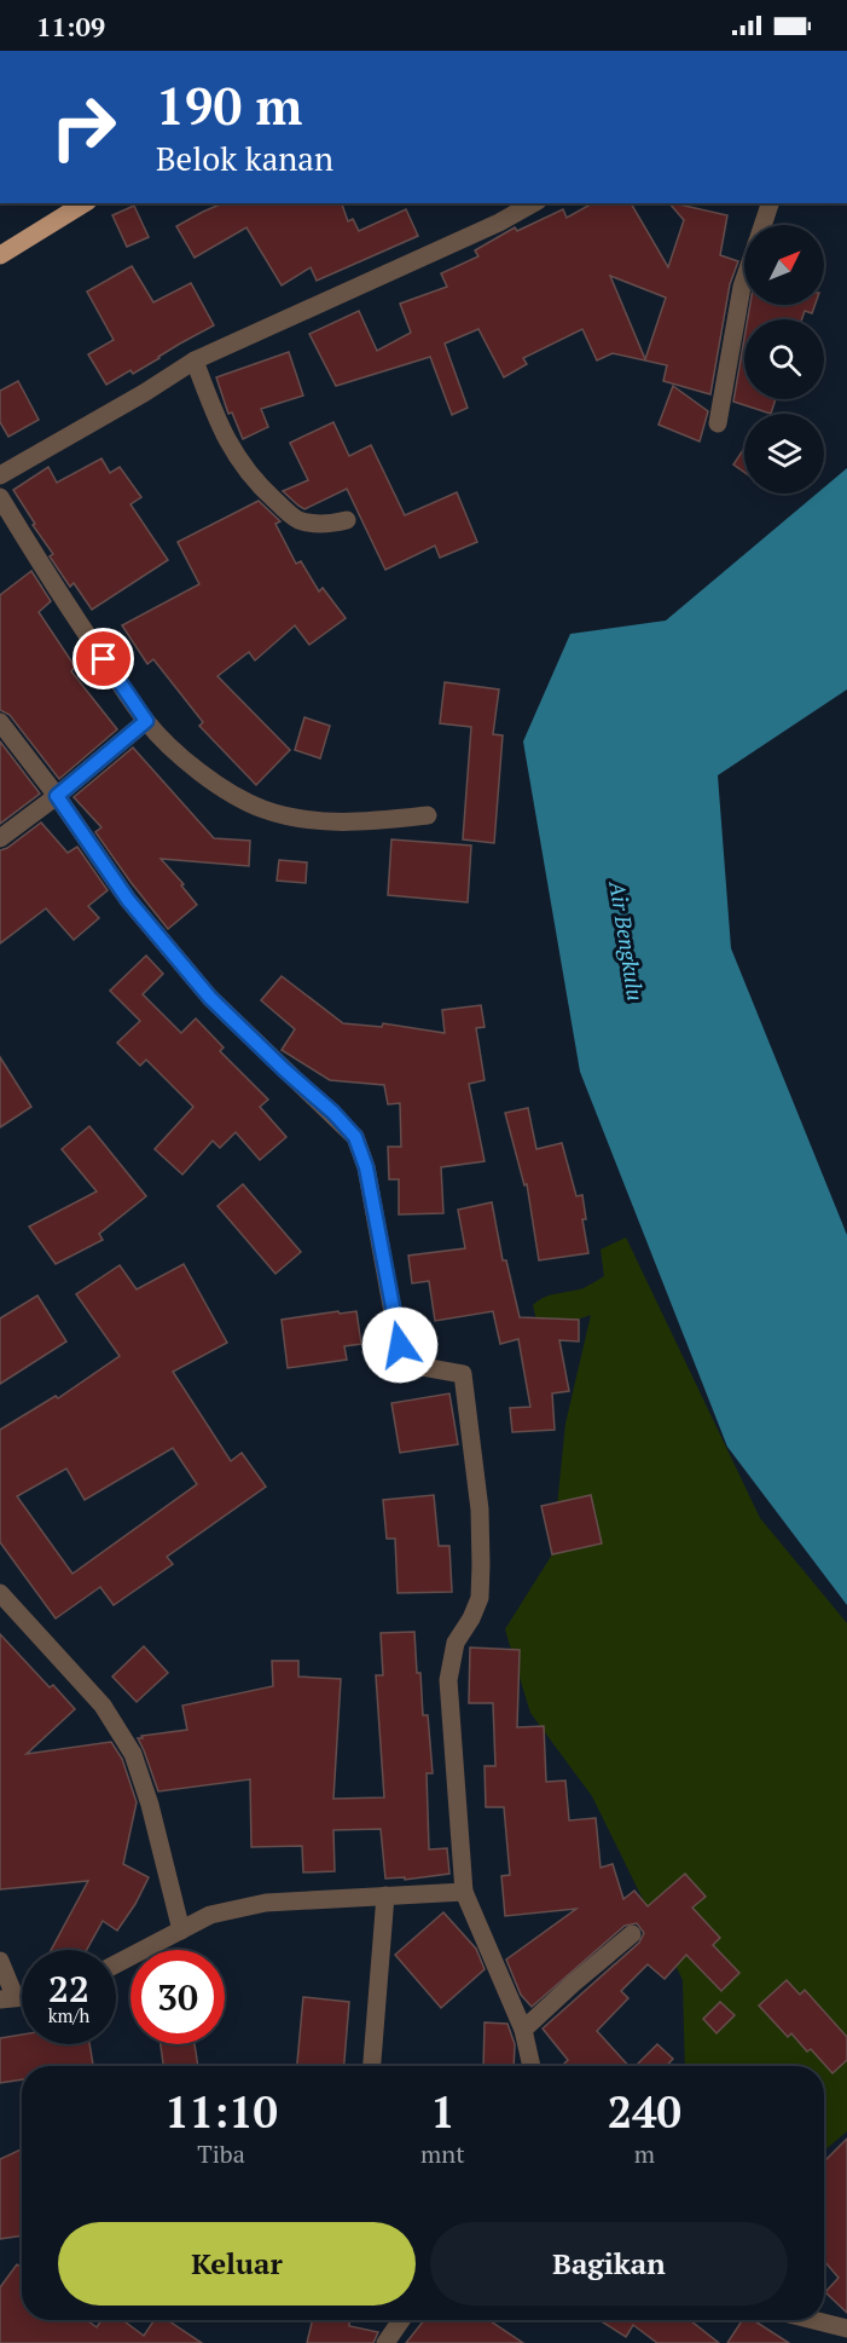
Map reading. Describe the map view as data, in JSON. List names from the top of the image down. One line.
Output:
{"water":["Air Bengkulu"],"north":"top right","page":{"status":"11:09","turn":["190 m","Belok kanan"],"speed":"22 km/h","limit":"30","eta":["11:10","Tiba","1","mnt","240","m"],"buttons":["Keluar","Bagikan"]}}
